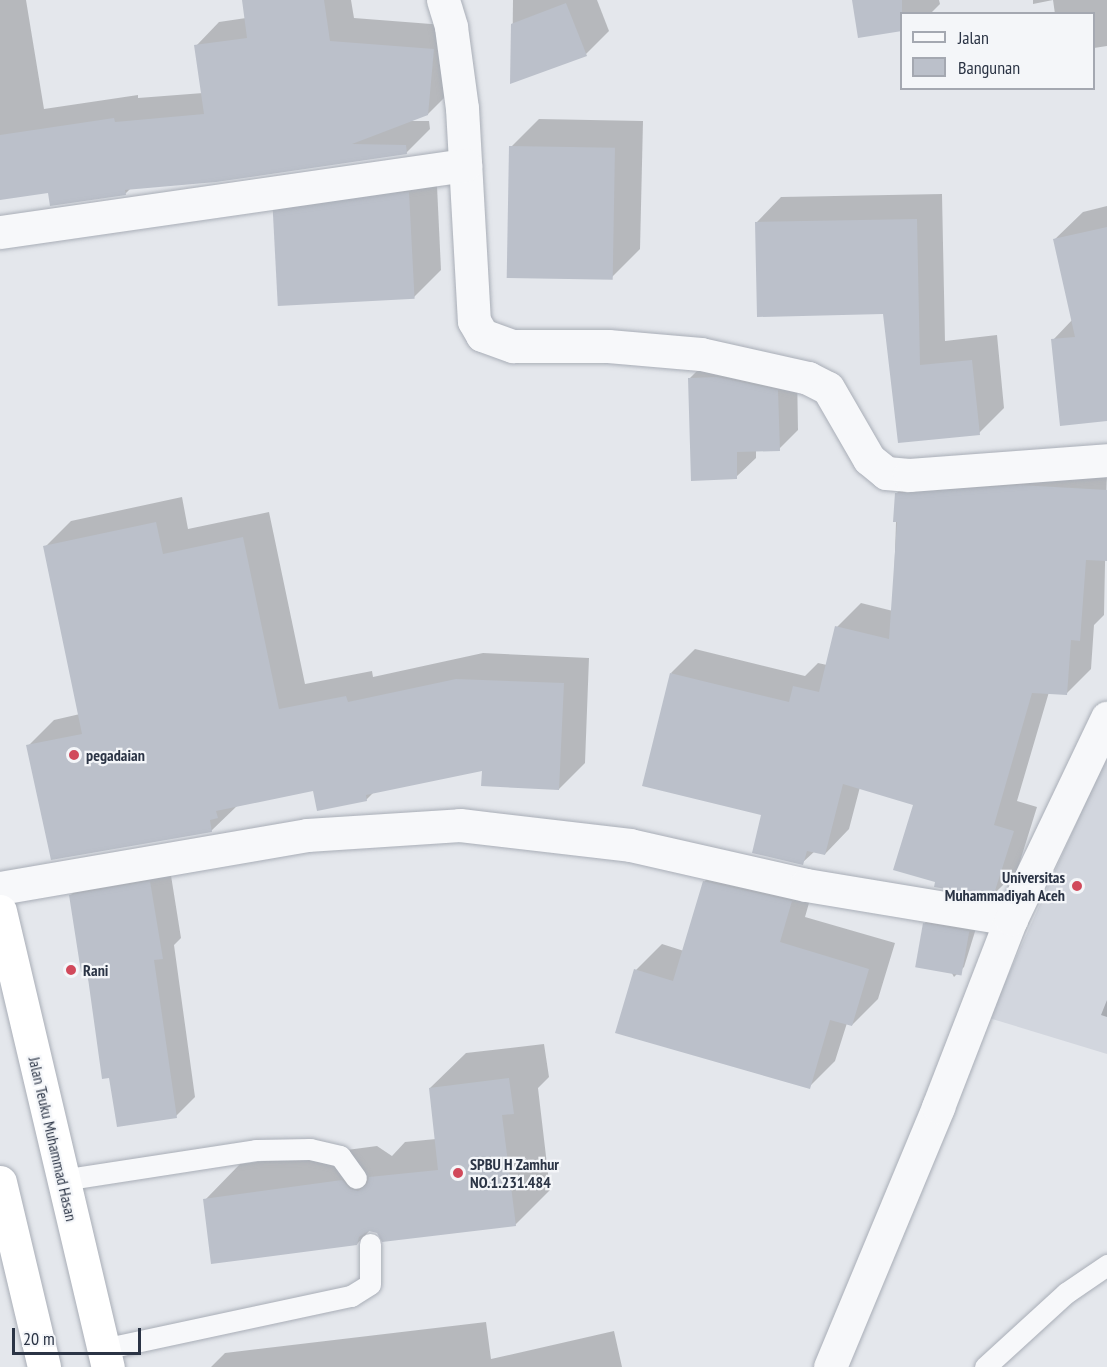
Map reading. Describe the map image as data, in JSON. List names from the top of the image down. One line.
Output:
{"streets":{"highway":["Jalan Teuku Muhammad Hasan"]},"places":["pegadaian","Universitas Muhammadiyah Aceh","Rani","SPBU H Zamhur NO.1.231.484"],"legend":["Jalan","Bangunan"],"scale_bar":"20 m"}
